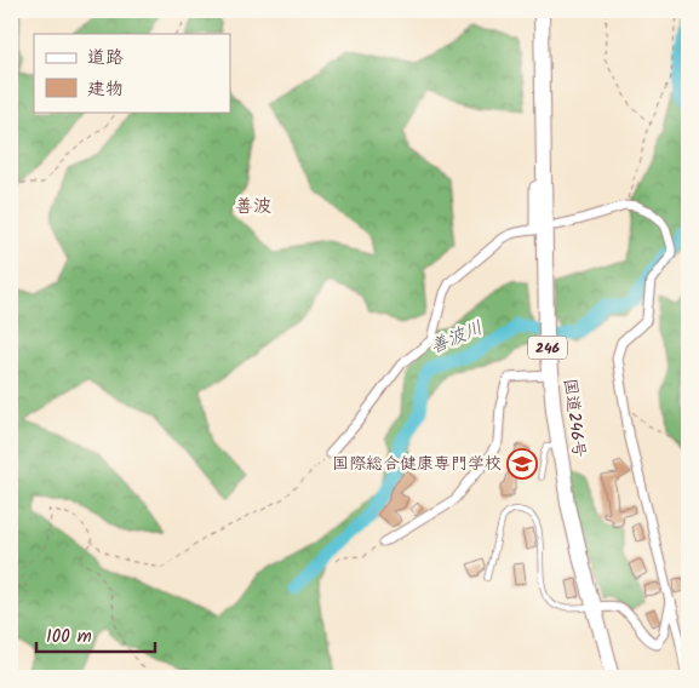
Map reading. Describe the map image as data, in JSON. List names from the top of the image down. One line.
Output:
{"streets":{"highway":["246","国道246号"]},"districts":["善波"],"water":["善波川"],"places":{"school or university":["国際総合健康専門学校"]},"legend":["道路","建物"],"scale_bar":"100 m"}
